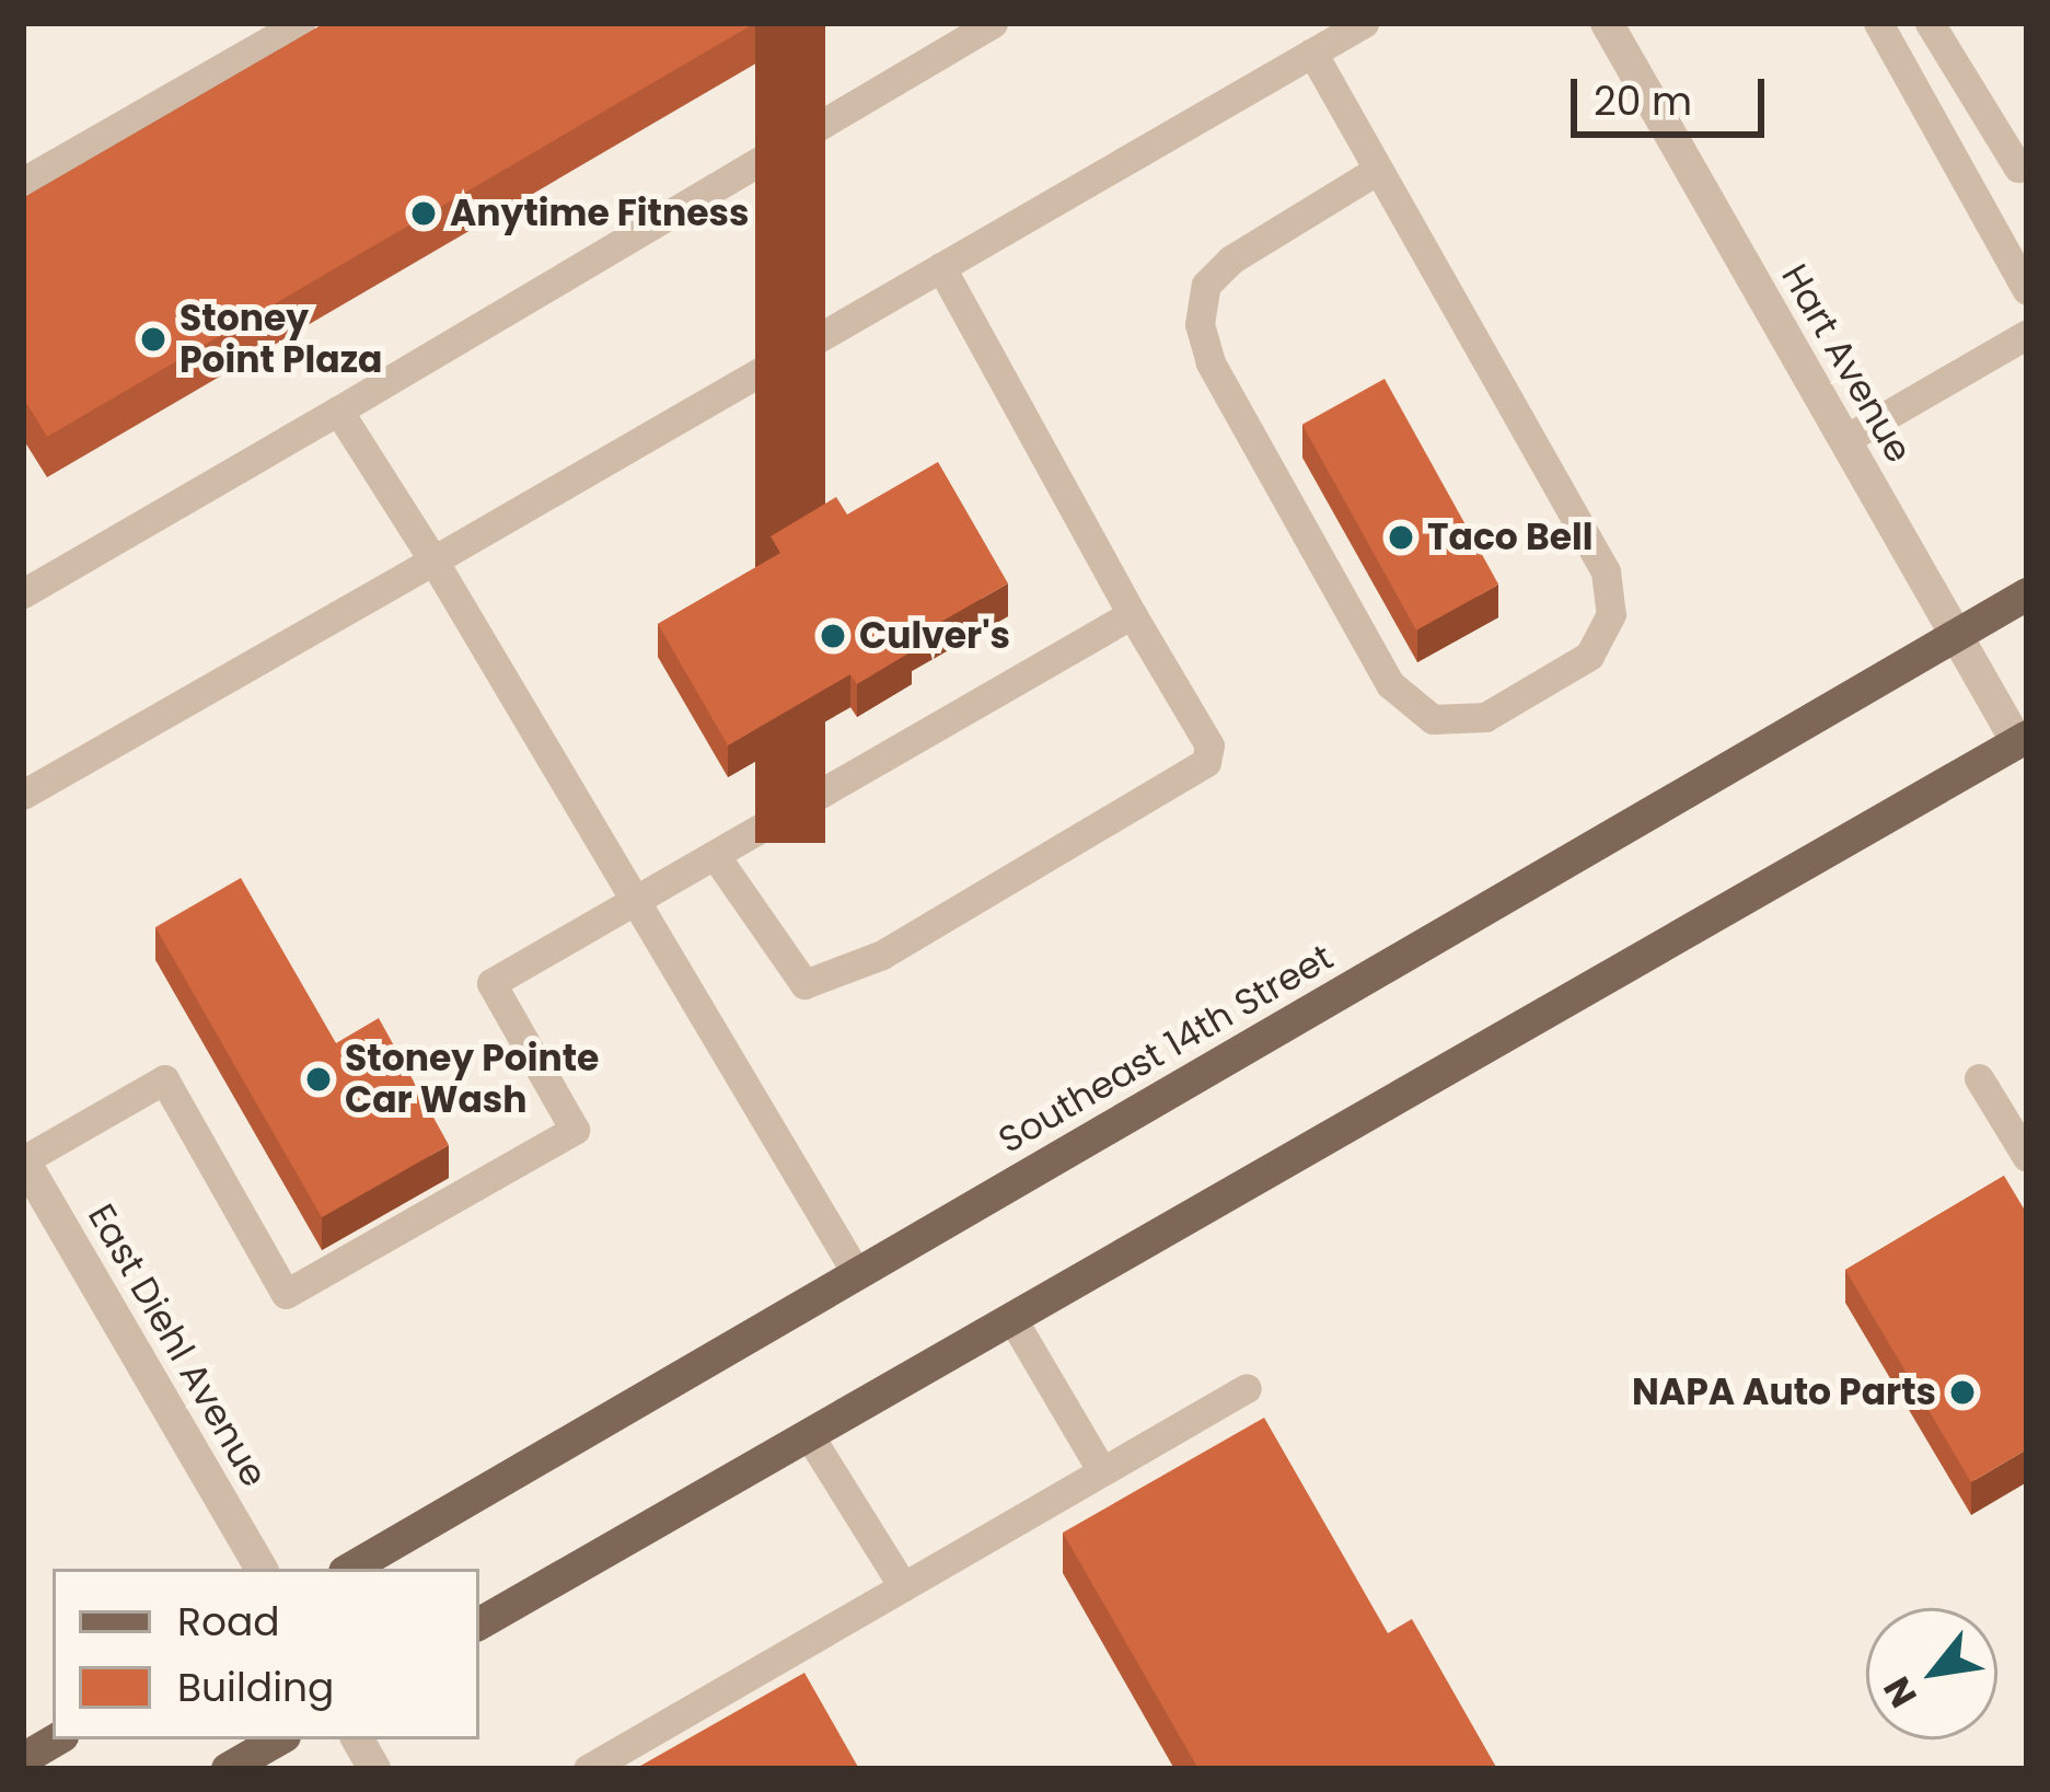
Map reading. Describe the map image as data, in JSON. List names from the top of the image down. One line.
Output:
{"streets":{"main road":["Southeast 14th Street"],"street":["Hart Avenue","East Diehl Avenue"]},"crossings":[["Hart Avenue","Southeast 14th Street"]],"places":["Anytime Fitness","Stoney Point Plaza","Taco Bell","Culver's","Stoney Pointe Car Wash","NAPA Auto Parts"],"legend":["Road","Building"],"scale_bar":"20 m","north":"bottom left"}
